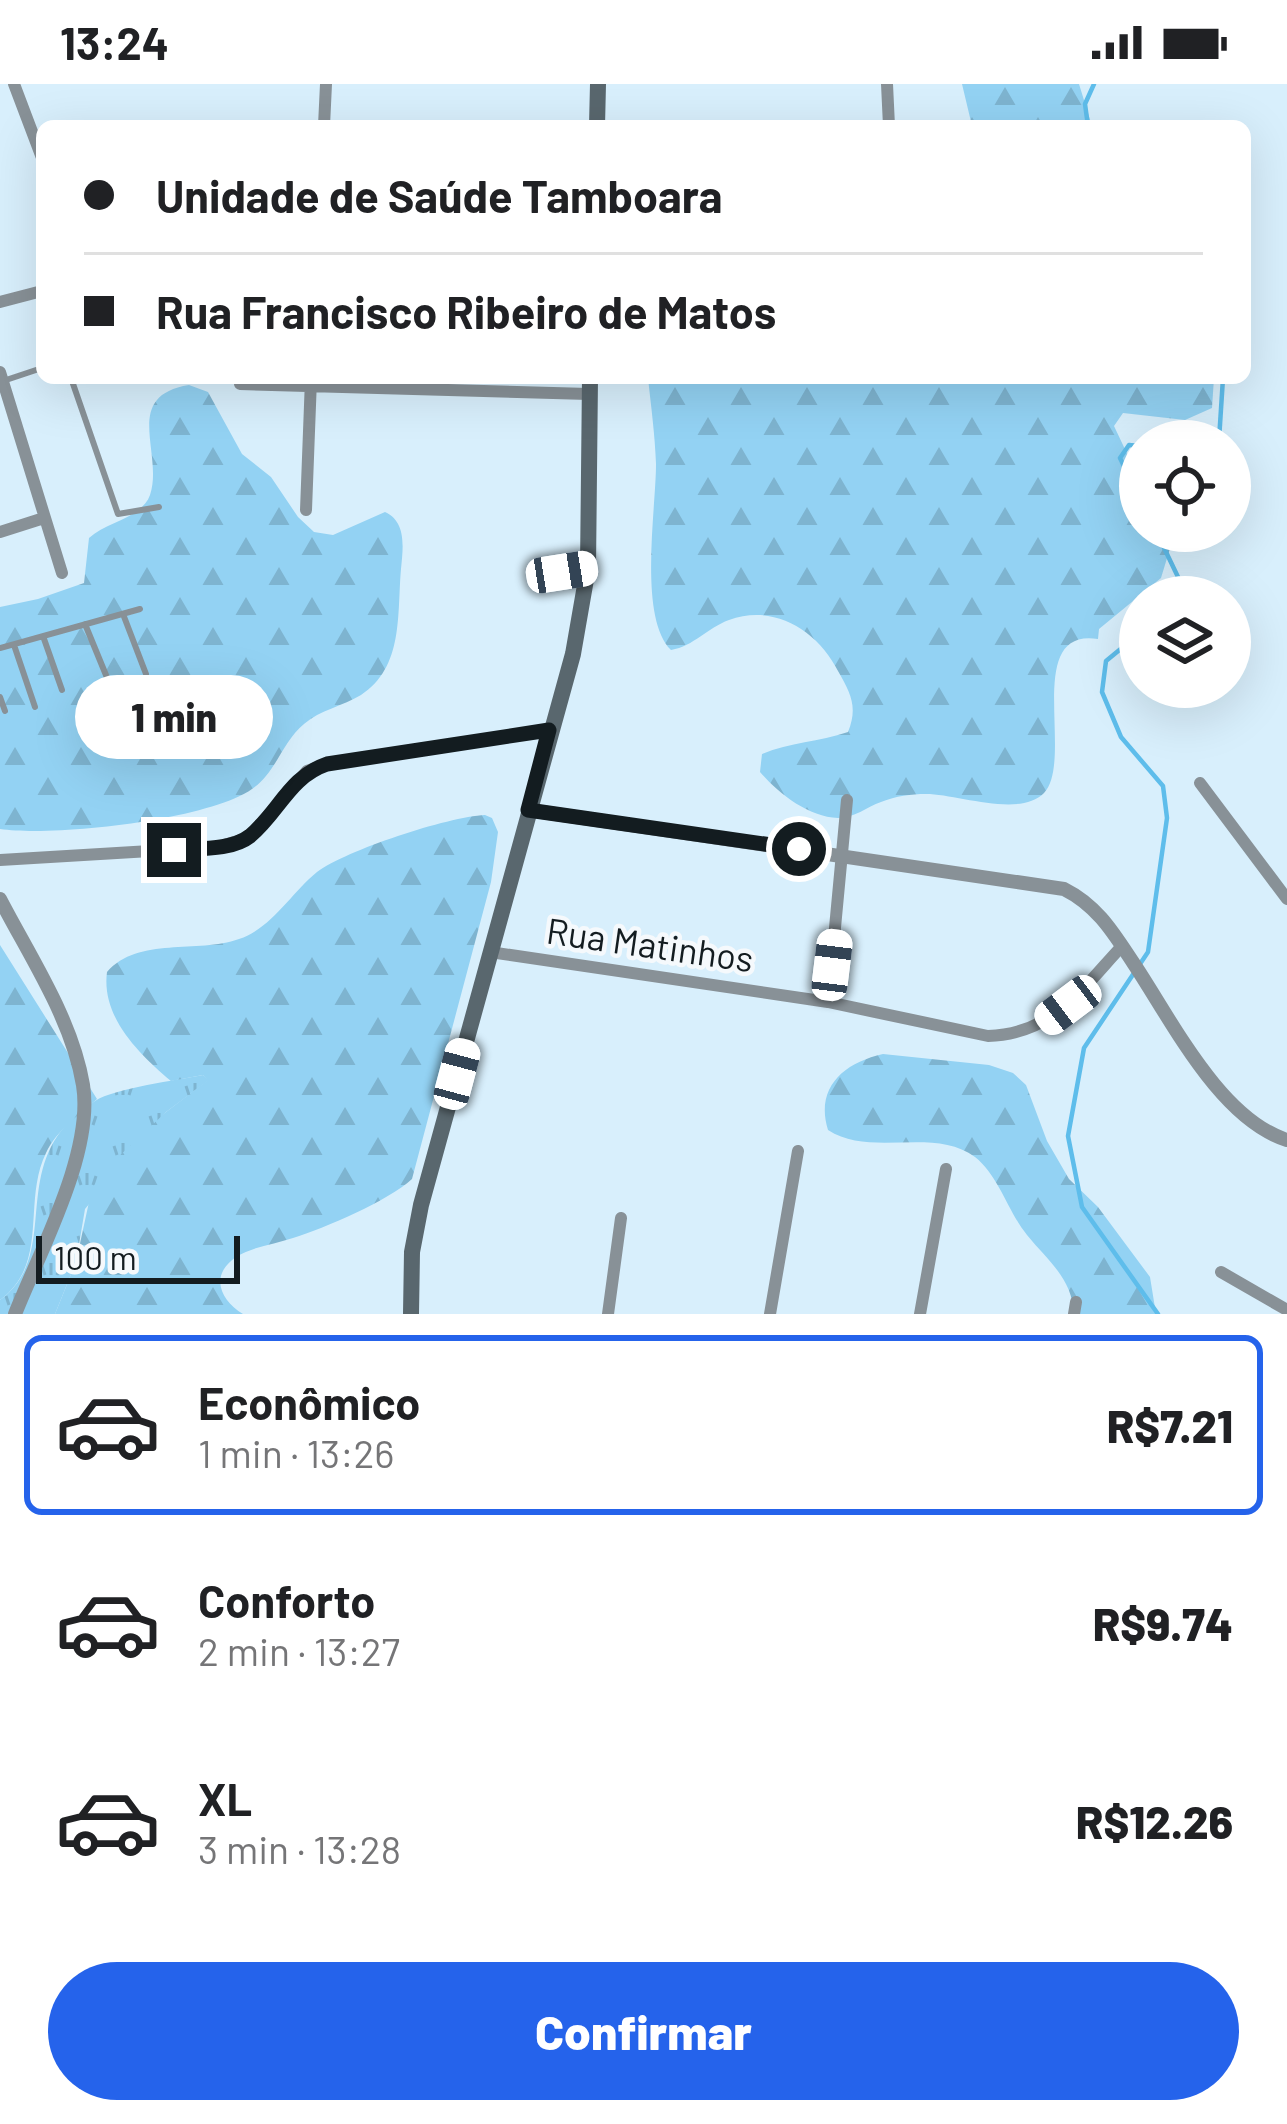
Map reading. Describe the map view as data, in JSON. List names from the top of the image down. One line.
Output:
{"streets":{"street":["Rua Matinhos"]},"scale_bar":"100 m","page":{"status":"13:24","banner":["Unidade de Saúde Tamboara","Rua Francisco Ribeiro de Matos"],"bubble":"1 min","scale":"100 m","list":[{"name":"Econômico","note":"1 min · 13:26","value":"R$7.21"},{"name":"Conforto","note":"2 min · 13:27","value":"R$9.74"},{"name":"XL","note":"3 min · 13:28","value":"R$12.26"}],"buttons":"Confirmar"}}
